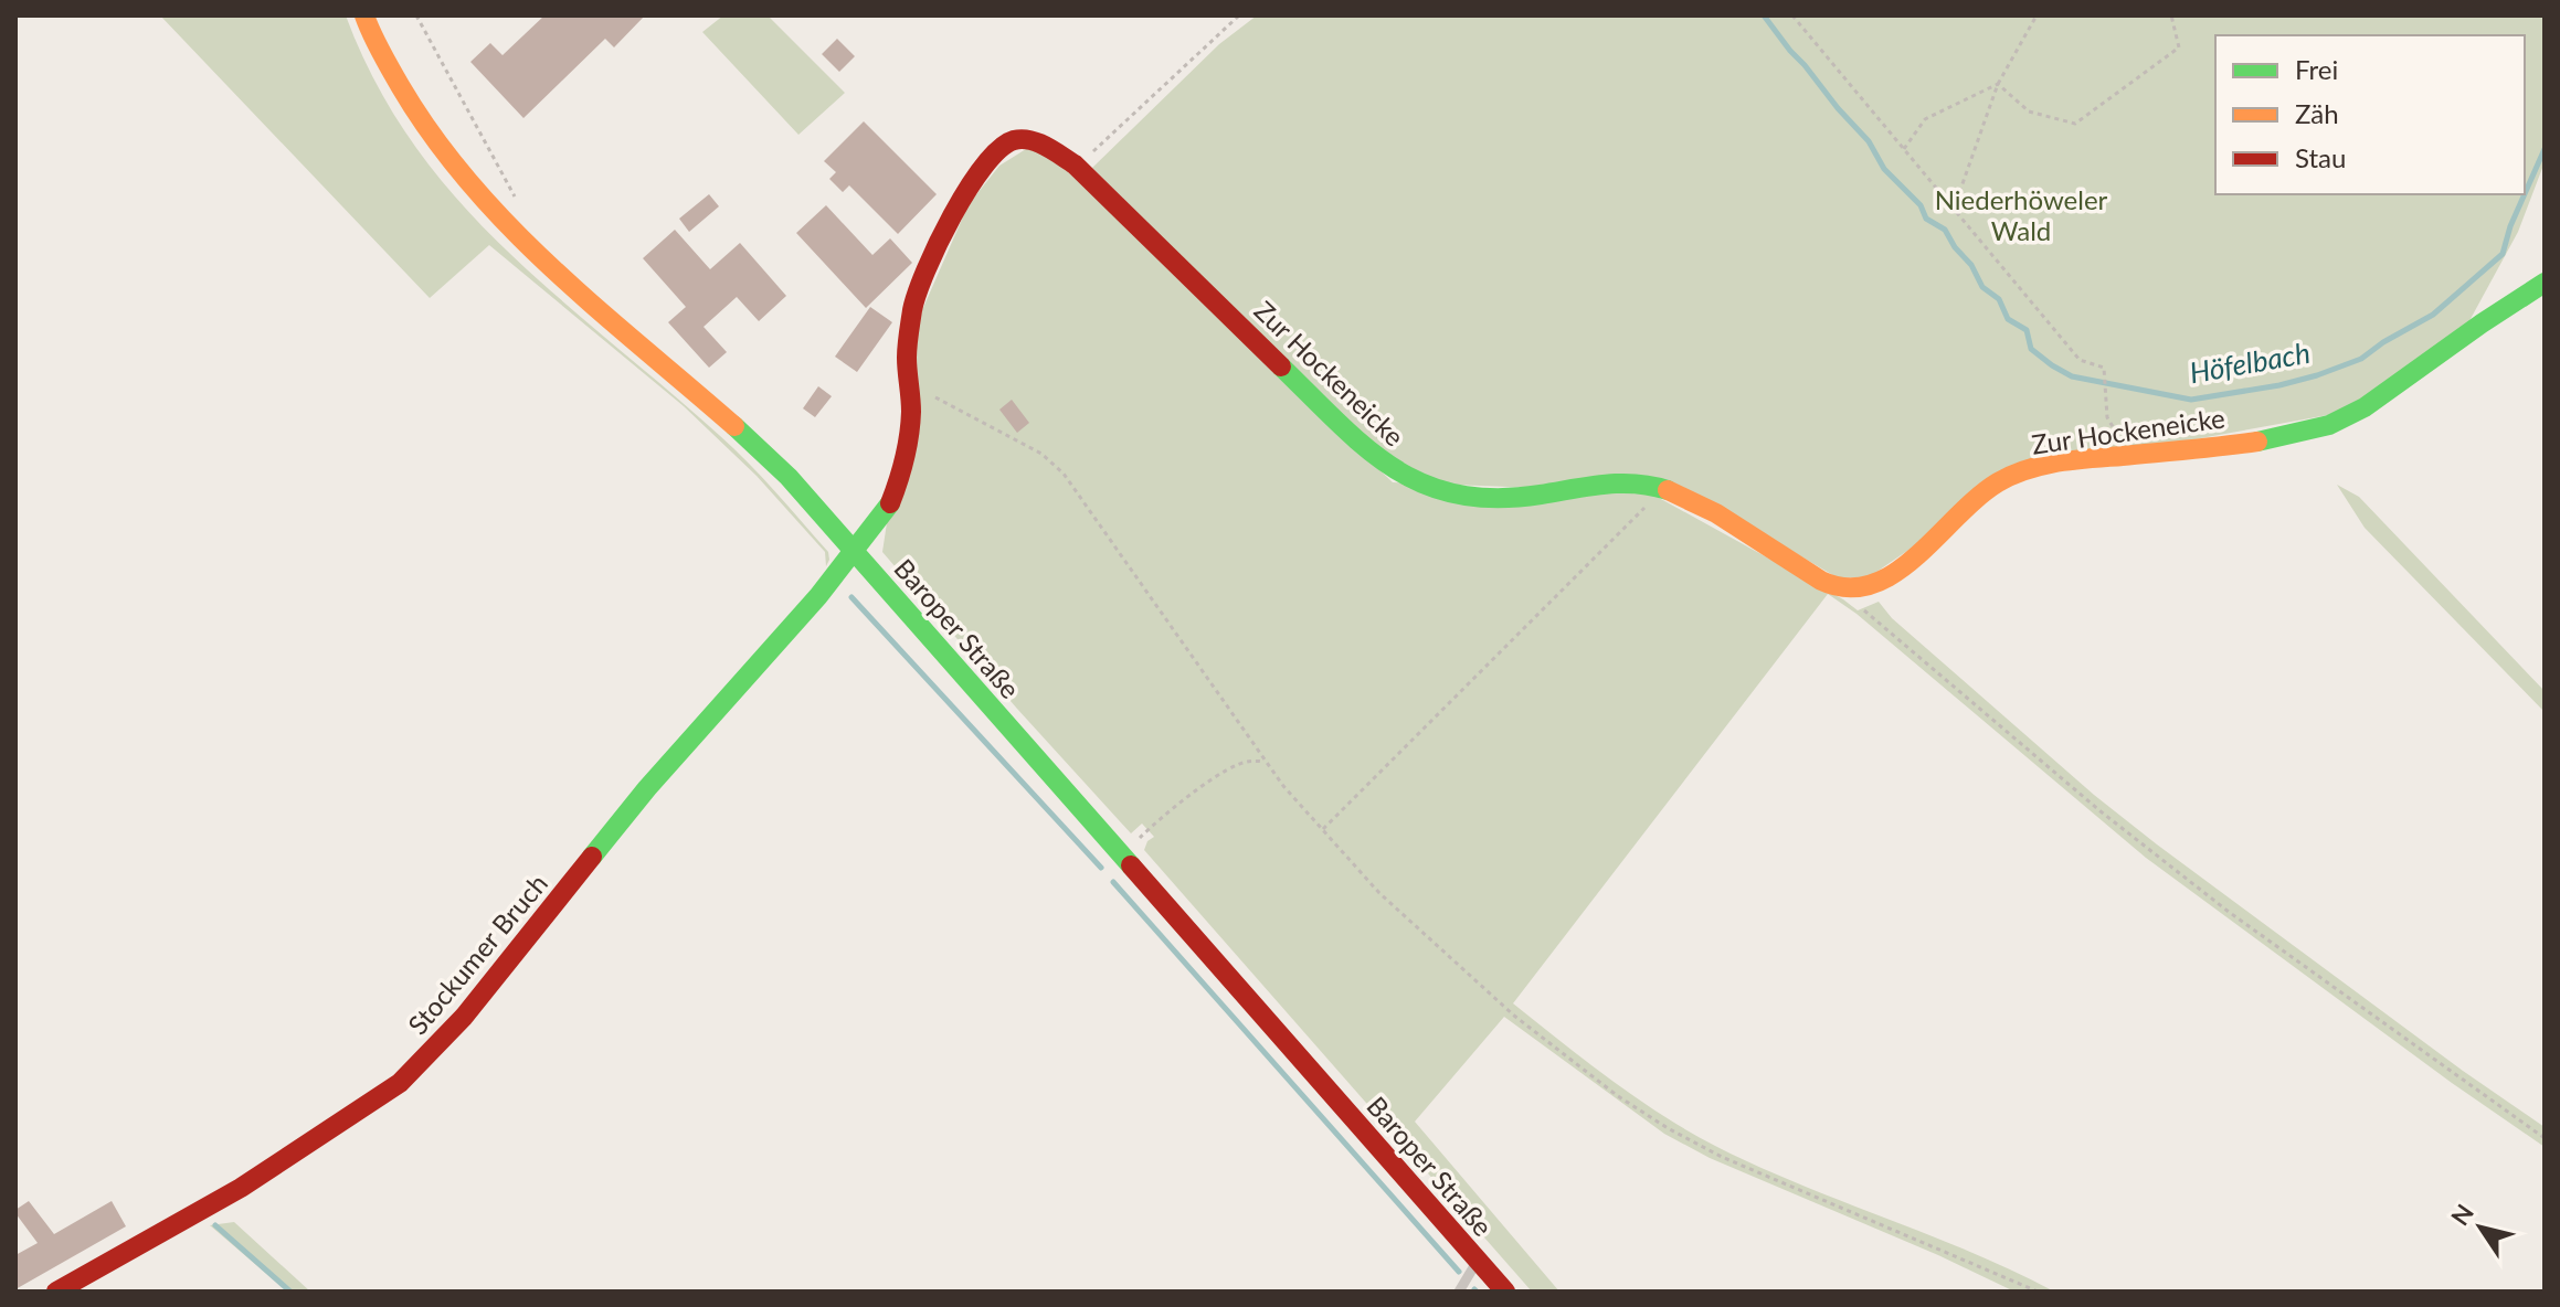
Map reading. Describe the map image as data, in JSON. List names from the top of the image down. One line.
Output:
{"streets":{"street":["Zur Hockeneicke","Baroper Straße","Stockumer Bruch"]},"crossings":[["Zur Hockeneicke","Baroper Straße"],["Zur Hockeneicke","Stockumer Bruch"],["Baroper Straße","Stockumer Bruch"]],"water":["Höfelbach"],"parks":["Niederhöweler Wald"],"legend":["Frei","Zäh","Stau"],"north":"top left"}
